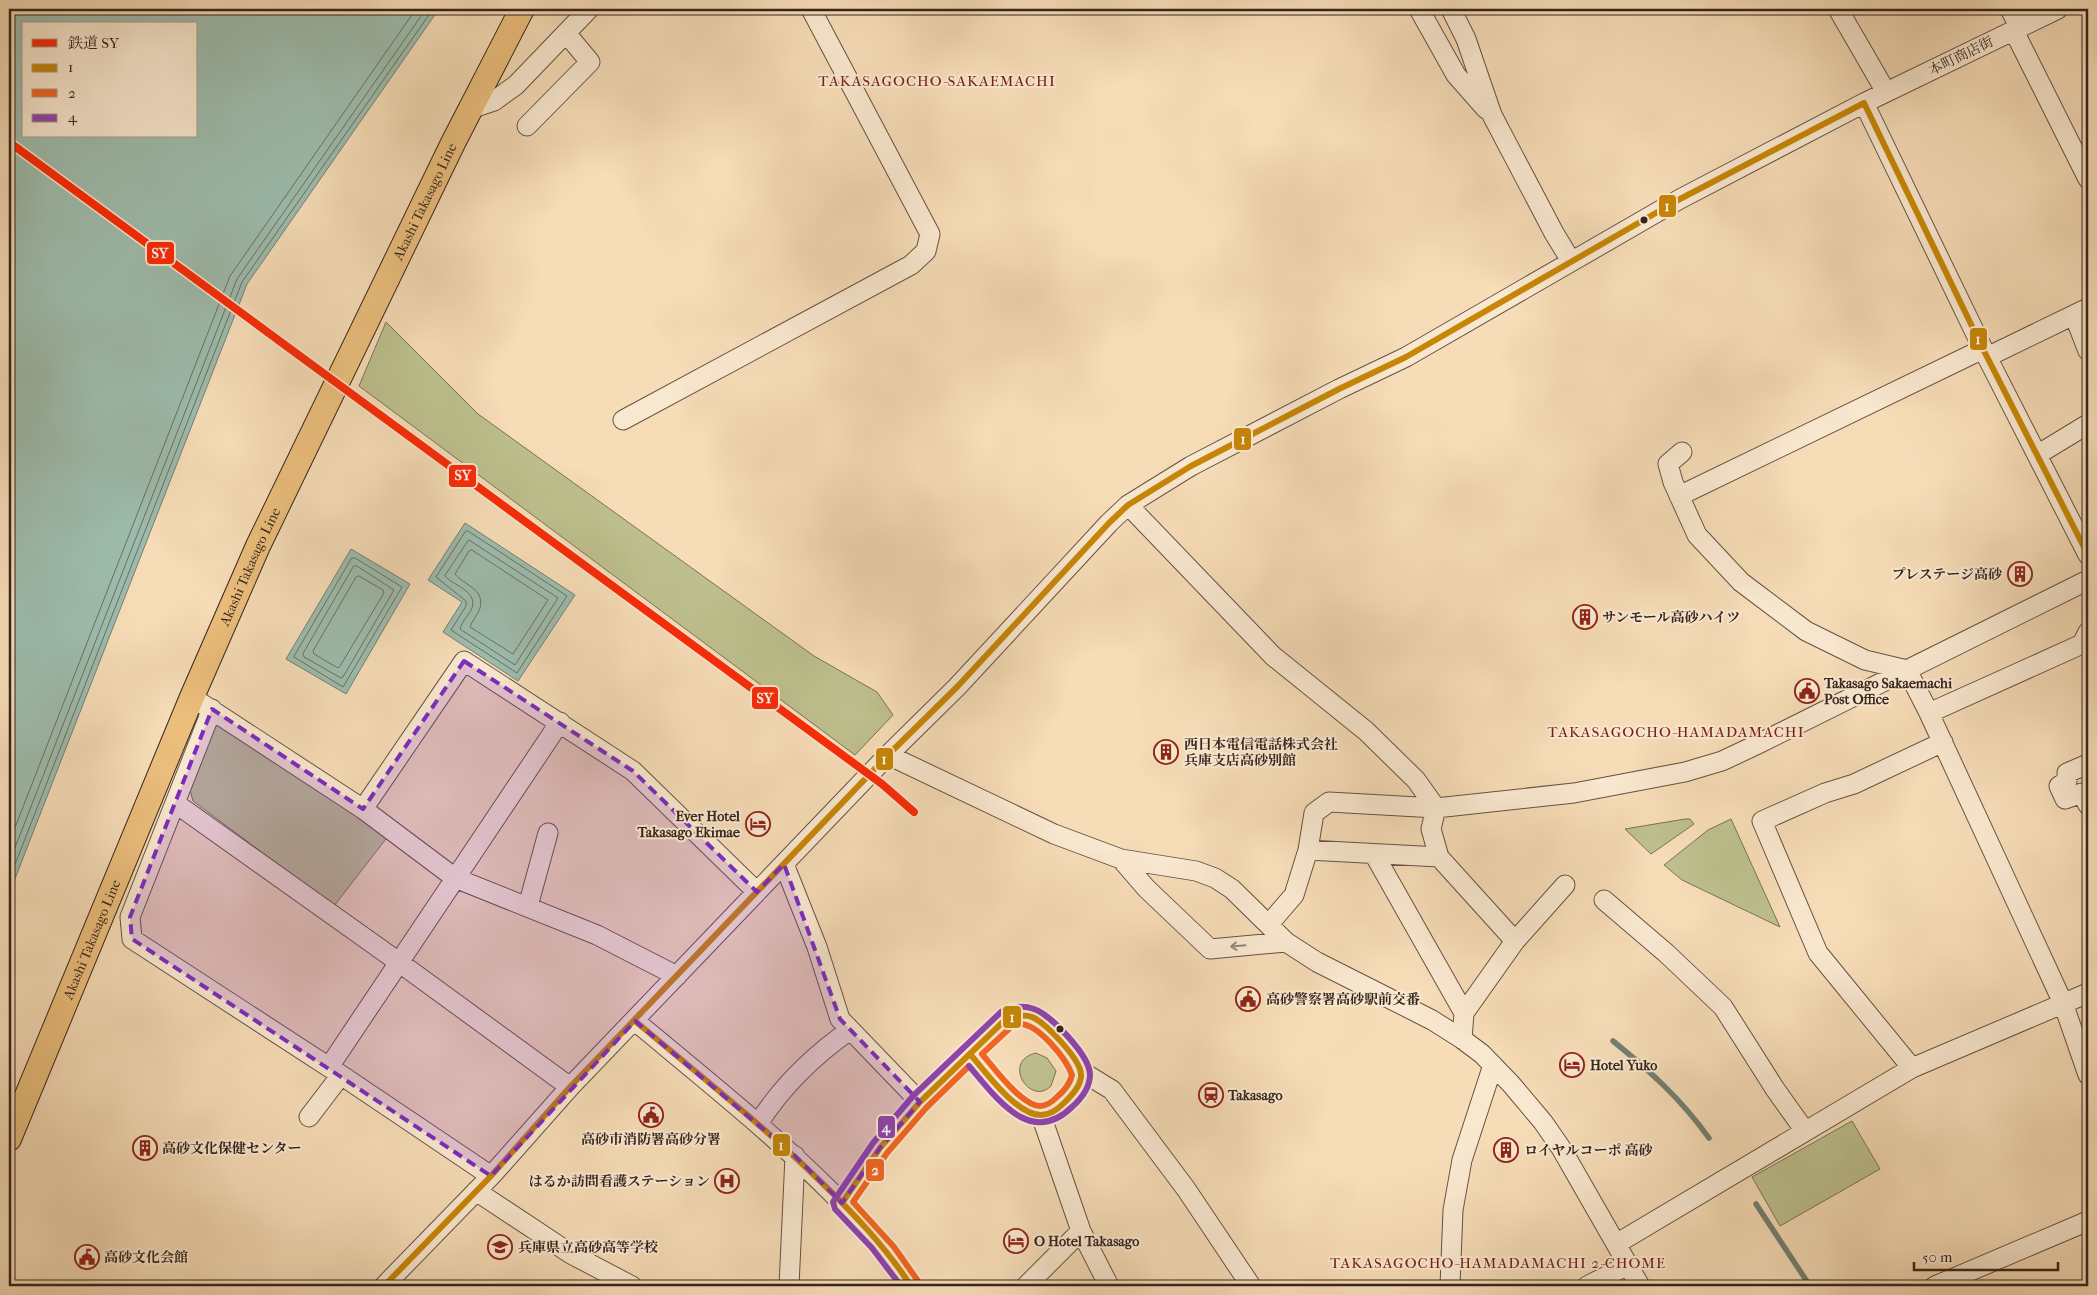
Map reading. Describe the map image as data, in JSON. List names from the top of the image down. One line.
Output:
{"streets":{"main road":["Akashi Takasago Line"],"street":["本町商店街"]},"districts":["TAKASAGOCHO-SAKAEMACHI","TAKASAGOCHO-HAMADAMACHI","TAKASAGOCHO-HAMADAMACHI 2-CHOME"],"places":{"building":["プレステージ高砂","サンモール高砂ハイツ","西日本電信電話株式会社 兵庫支店高砂別館","高砂文化保健センター","ロイヤルコーポ 高砂"],"public building":["Takasago Sakaemachi Post Office","高砂警察署高砂駅前交番","高砂市消防署高砂分署","高砂文化会館"],"hotel":["Ever Hotel Takasago Ekimae","Hotel Yuko","O Hotel Takasago"],"station":["Takasago"],"hospital":["はるか訪問看護ステーション"],"school or university":["兵庫県立高砂高等学校"]},"lines":["transit line 1","rail line SY","transit line 4","transit line 2"],"legend":["鉄道 SY","1","2","4"],"scale_bar":"50 m"}
